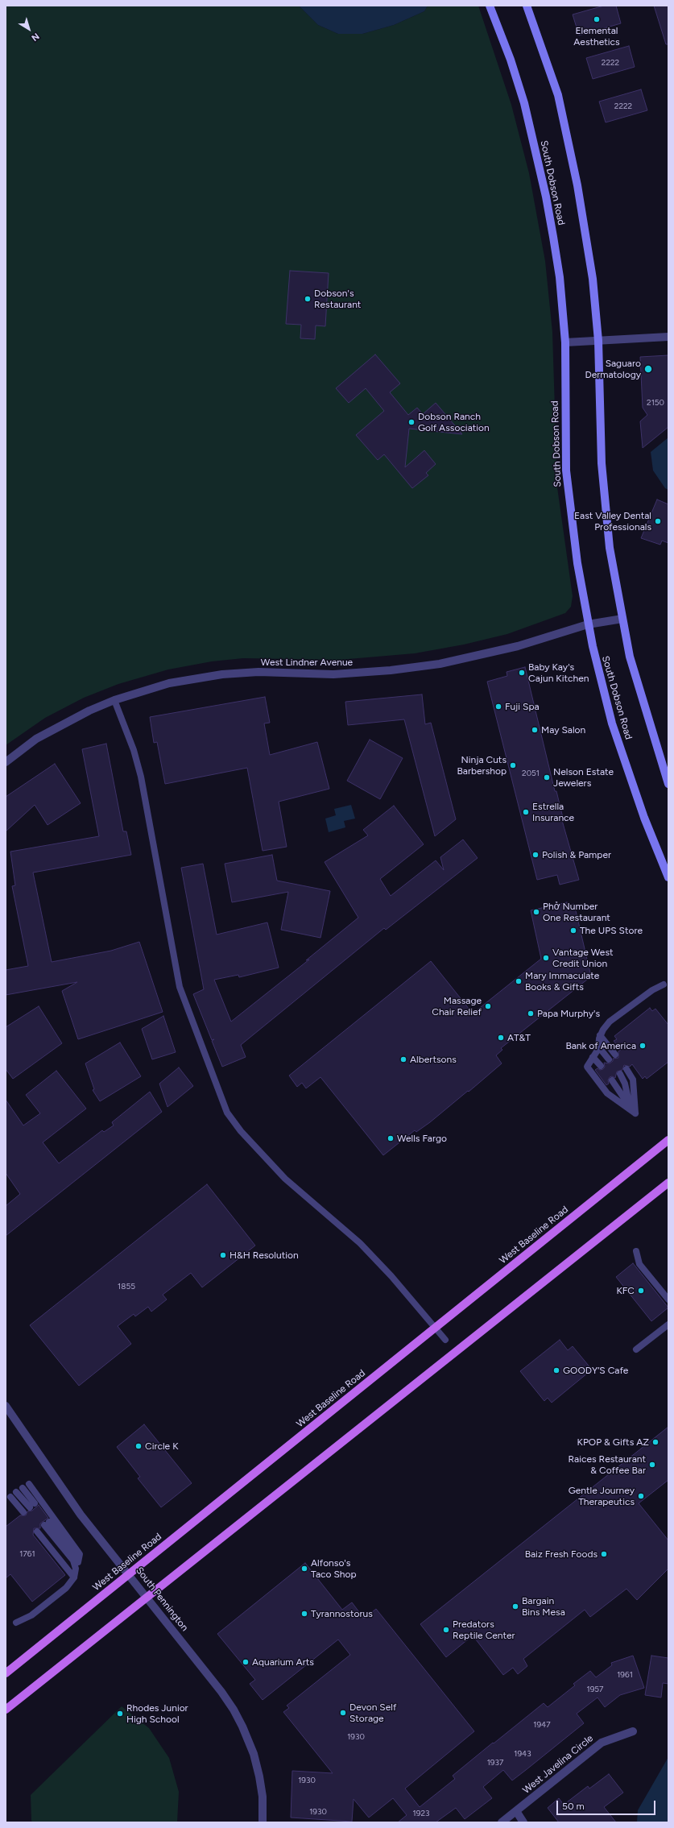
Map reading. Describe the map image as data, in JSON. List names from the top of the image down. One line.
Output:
{"streets":{"main road":["South Dobson Road","West Baseline Road"],"street":["West Lindner Avenue","South Pennington","West Javelina Circle"]},"crossings":[["South Dobson Road","West Lindner Avenue"],["West Baseline Road","South Pennington"]],"places":["Elemental Aesthetics","Dobson's Restaurant","Saguaro Dermatology","Dobson Ranch Golf Association","East Valley Dental Professionals","Baby Kay's Cajun Kitchen","Fuji Spa","May Salon","Ninja Cuts Barbershop","Nelson Estate Jewelers","Estrella Insurance","Polish & Pamper","Phở Number One Restaurant","The UPS Store","Vantage West Credit Union","Mary Immaculate Books & Gifts","Massage Chair Relief","Papa Murphy's","AT&T","Bank of America","Albertsons","Wells Fargo","H&H Resolution","KFC","GOODY’S Cafe","KPOP & Gifts AZ","Circle K","Raices Restaurant & Coffee Bar","Gentle Journey Therapeutics","Baiz Fresh Foods","Alfonso's Taco Shop","Bargain Bins Mesa","Tyrannostorus","Predators Reptile Center","Aquarium Arts","Devon Self Storage","Rhodes Junior High School"],"house_numbers":["2222","2222","2150","2051","1855","1761","1961","1957","1947","1930","1943","1937","1930","1930","1923"],"scale_bar":"50 m","north":"bottom right"}
